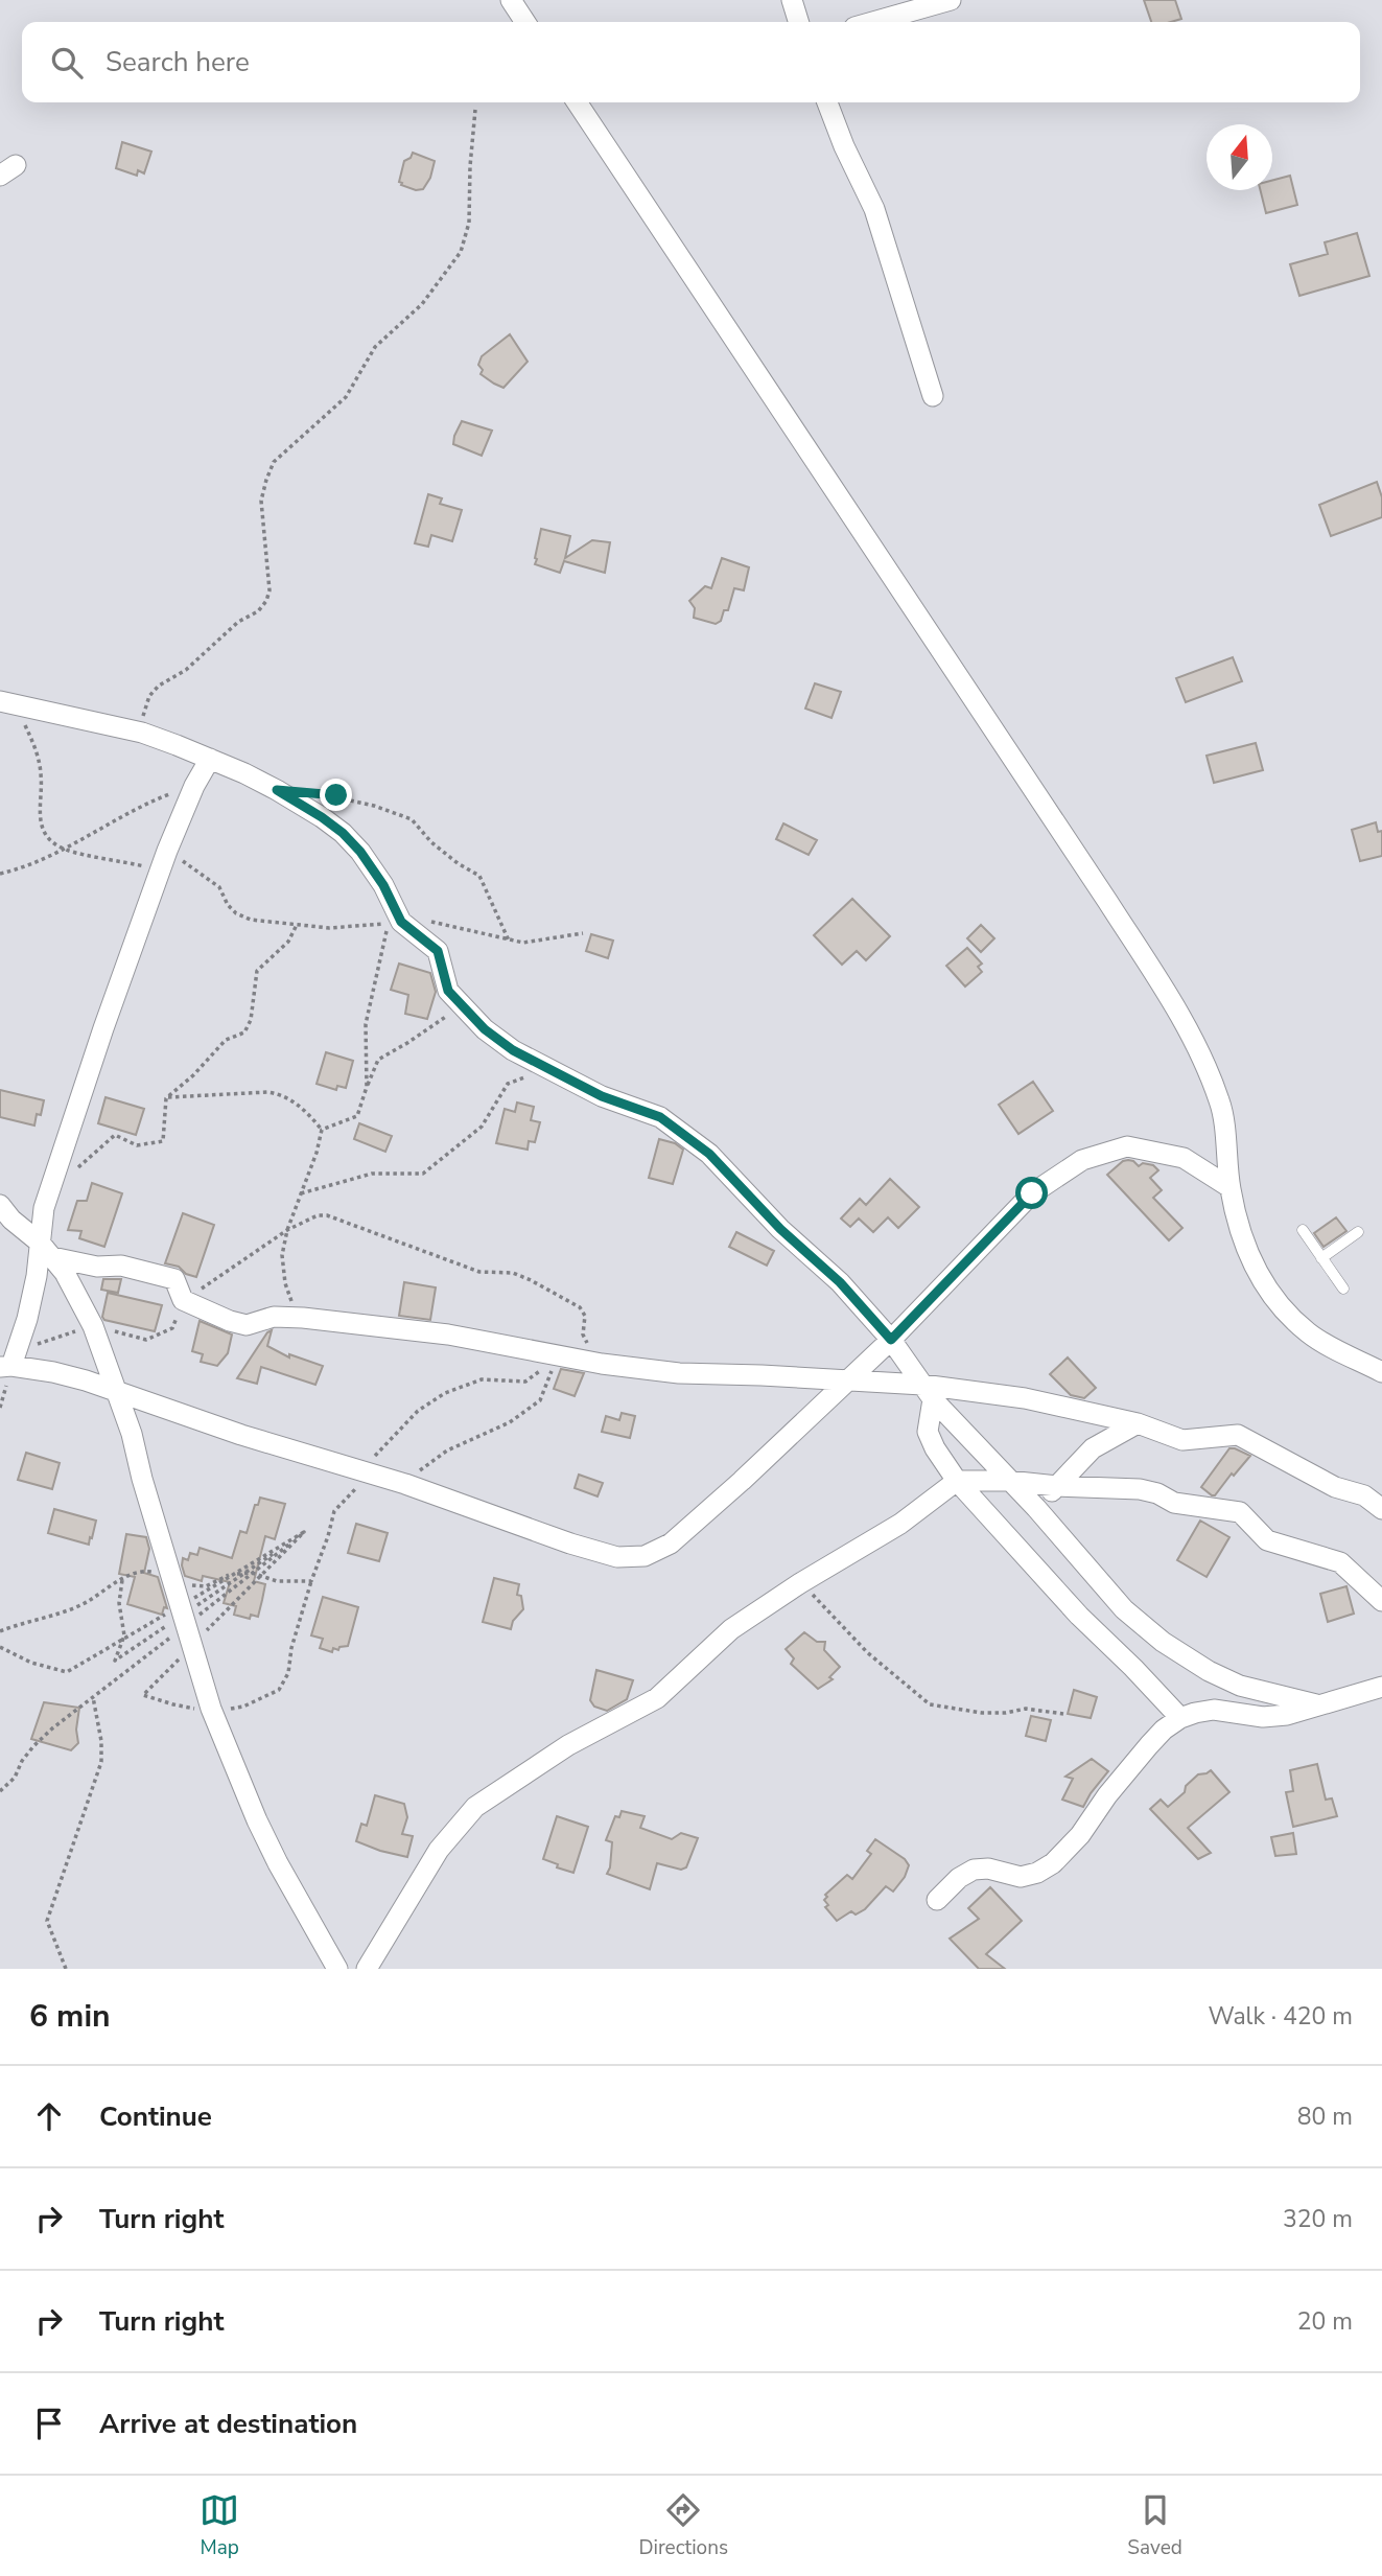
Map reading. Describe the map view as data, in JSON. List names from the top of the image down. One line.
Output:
{"north":"top","page":{"search":"Search here","heading":["6 min","Walk · 420 m"],"list":[["Continue","80 m"],["Turn right","320 m"],["Turn right","20 m"],"Arrive at destination"],"nav":["Map","Directions","Saved"]}}
